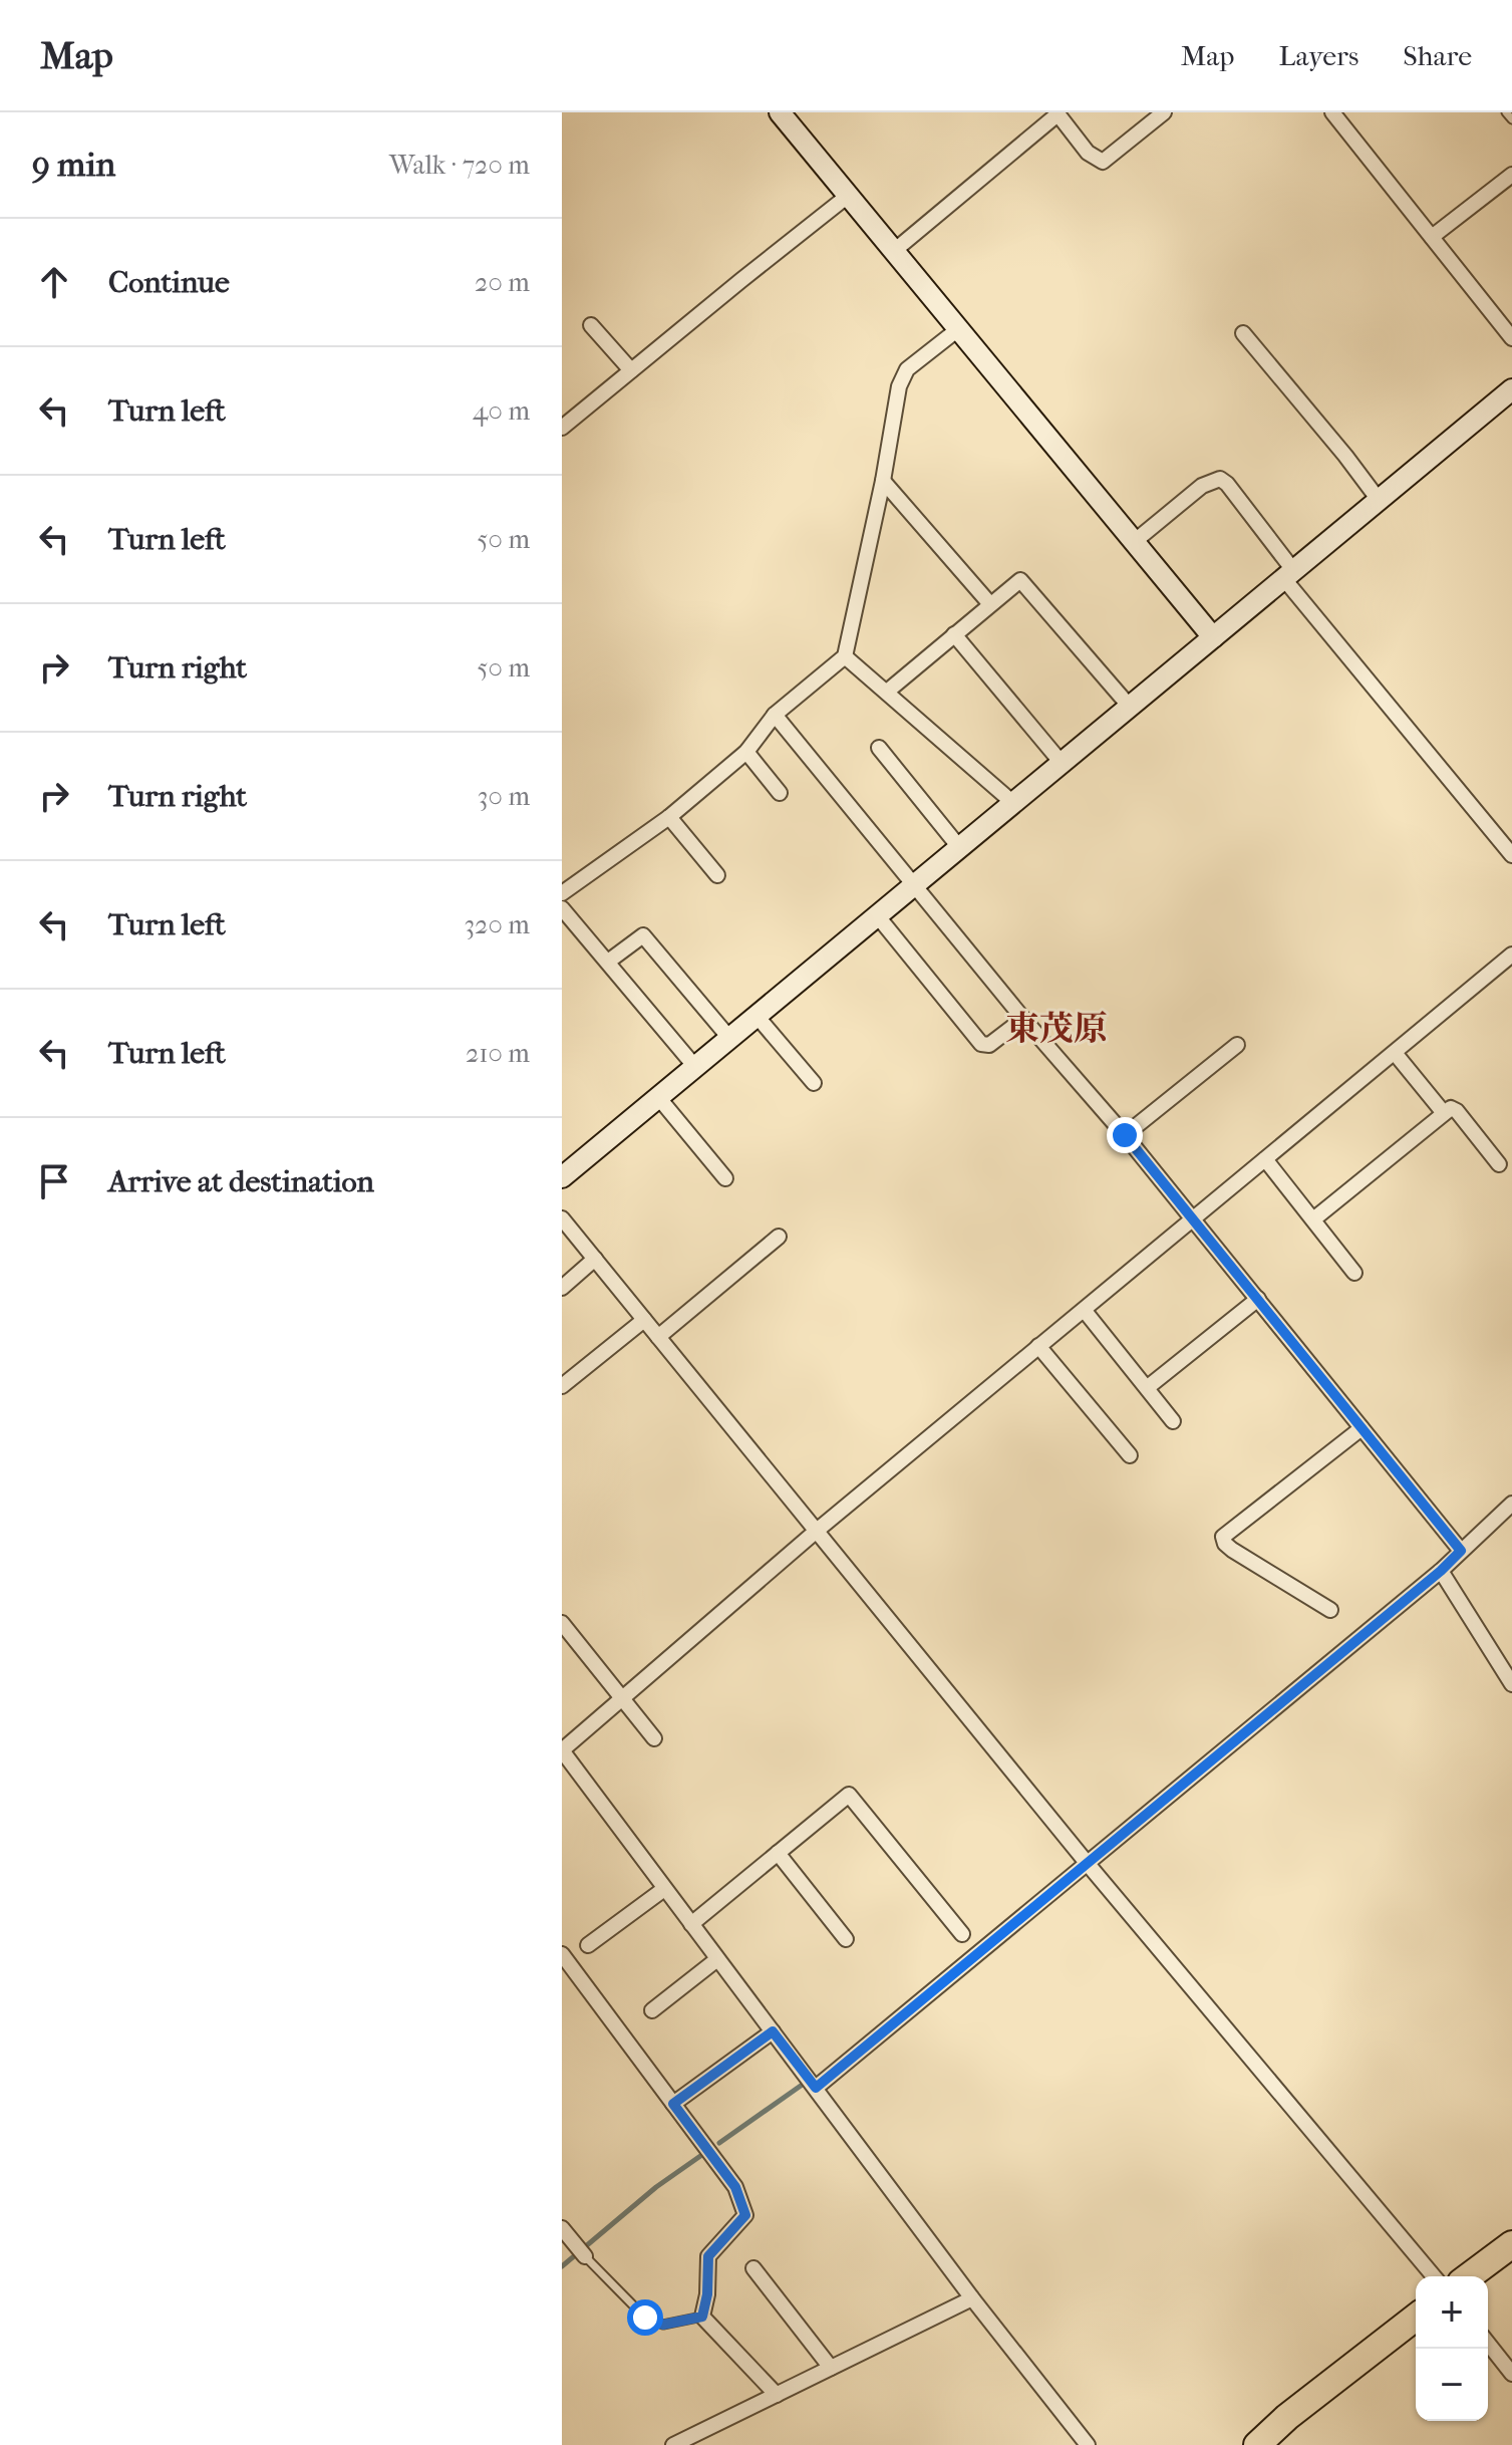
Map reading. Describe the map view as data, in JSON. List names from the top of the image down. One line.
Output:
{"districts":["東茂原"],"page":{"header":"Map","nav":["Map","Layers","Share"],"heading":["9 min","Walk · 720 m"],"list":[["Continue","20 m"],["Turn left","40 m"],["Turn left","50 m"],["Turn right","50 m"],["Turn right","30 m"],["Turn left","320 m"],["Turn left","210 m"],"Arrive at destination"],"map_buttons":["+","−"]}}
